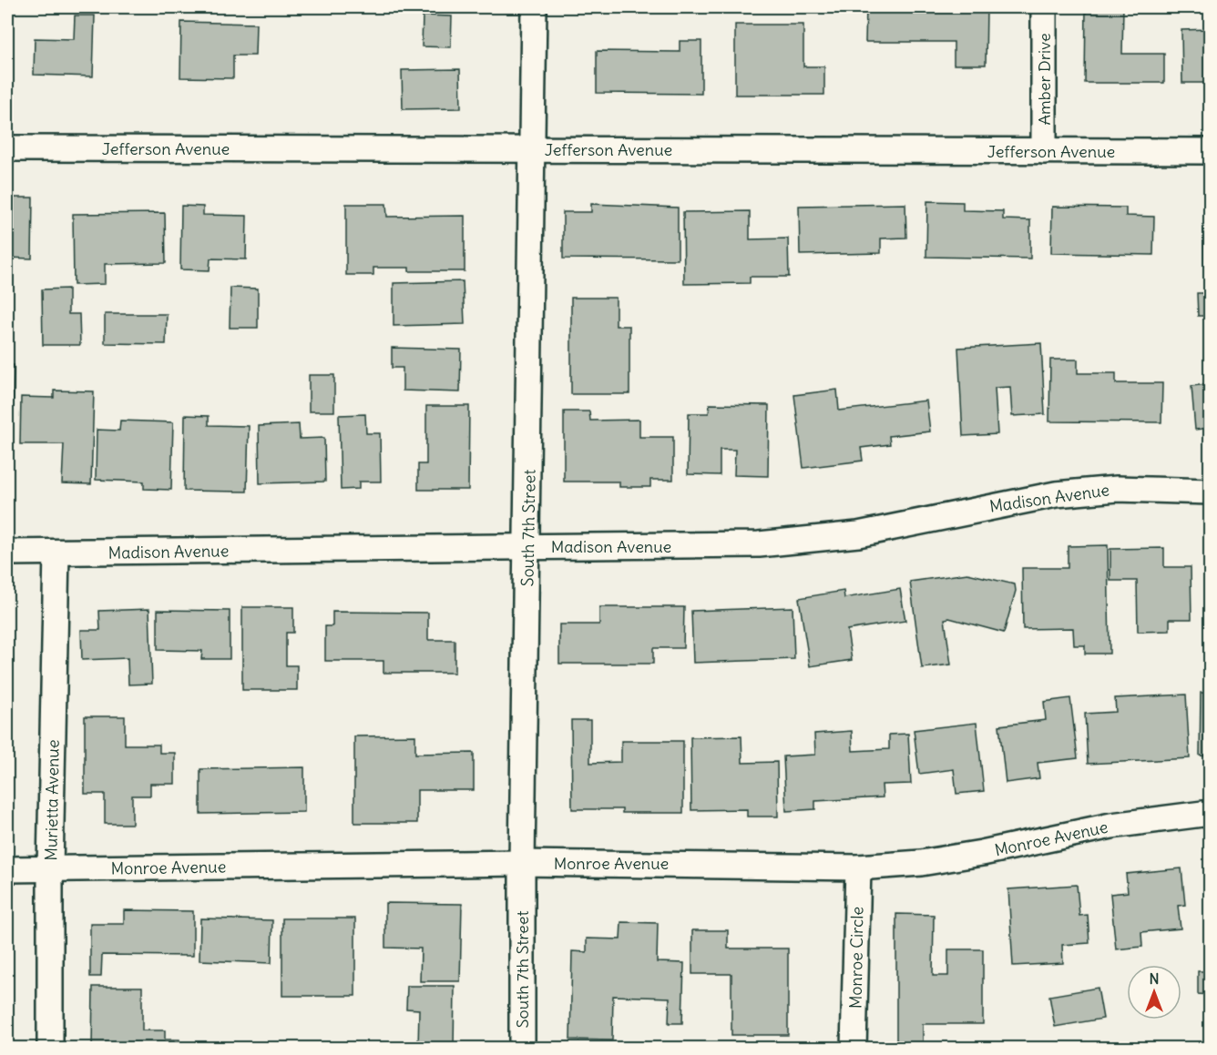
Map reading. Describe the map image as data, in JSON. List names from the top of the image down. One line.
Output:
{"streets":{"street":["Amber Drive","Jefferson Avenue","Madison Avenue","South 7th Street","Murietta Avenue","Monroe Avenue","Monroe Circle"]},"crossings":[["Amber Drive","Jefferson Avenue"],["Jefferson Avenue","South 7th Street"],["Madison Avenue","South 7th Street"],["Madison Avenue","Murietta Avenue"],["South 7th Street","Monroe Avenue"],["Murietta Avenue","Monroe Avenue"],["Monroe Avenue","Monroe Circle"]],"north":"top"}
